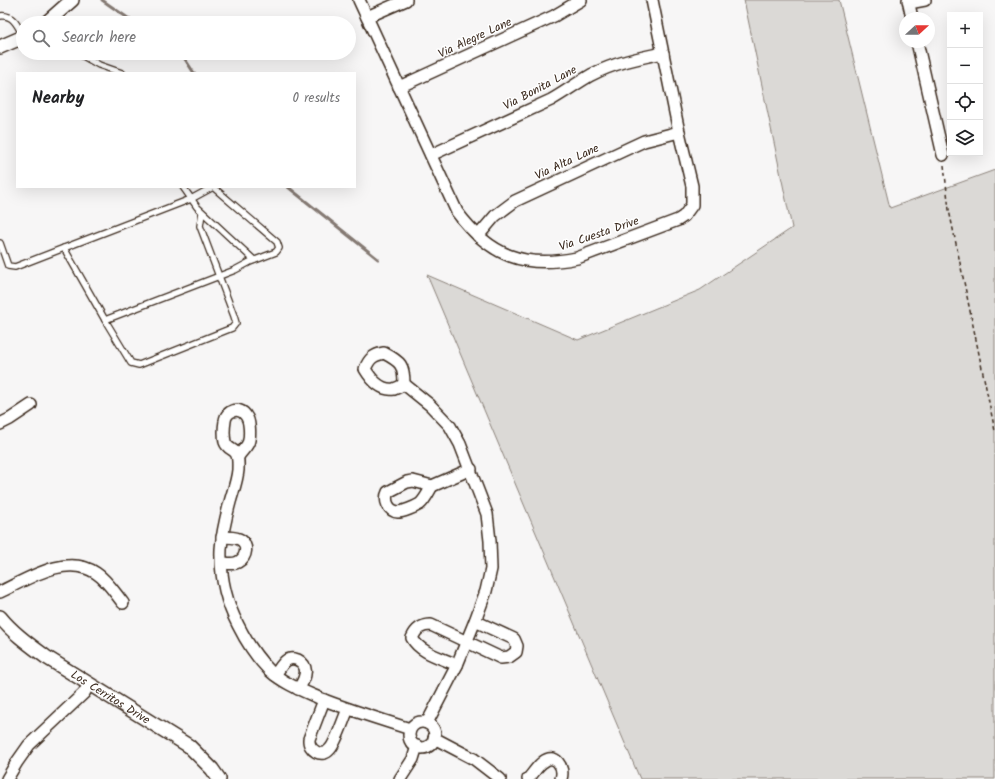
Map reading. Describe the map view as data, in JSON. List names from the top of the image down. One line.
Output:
{"streets":{"street":["Via Alegre Lane","Via Bonita Lane","Via Alta Lane","Via Cuesta Drive","Los Cerritos Drive"]},"crossings":[["Via Alegre Lane","Via Cuesta Drive"],["Via Bonita Lane","Via Cuesta Drive"],["Via Alta Lane","Via Cuesta Drive"]],"north":"right","page":{"map_buttons":["+","−"],"search":"Search here","heading":["Nearby","0 results"]}}
